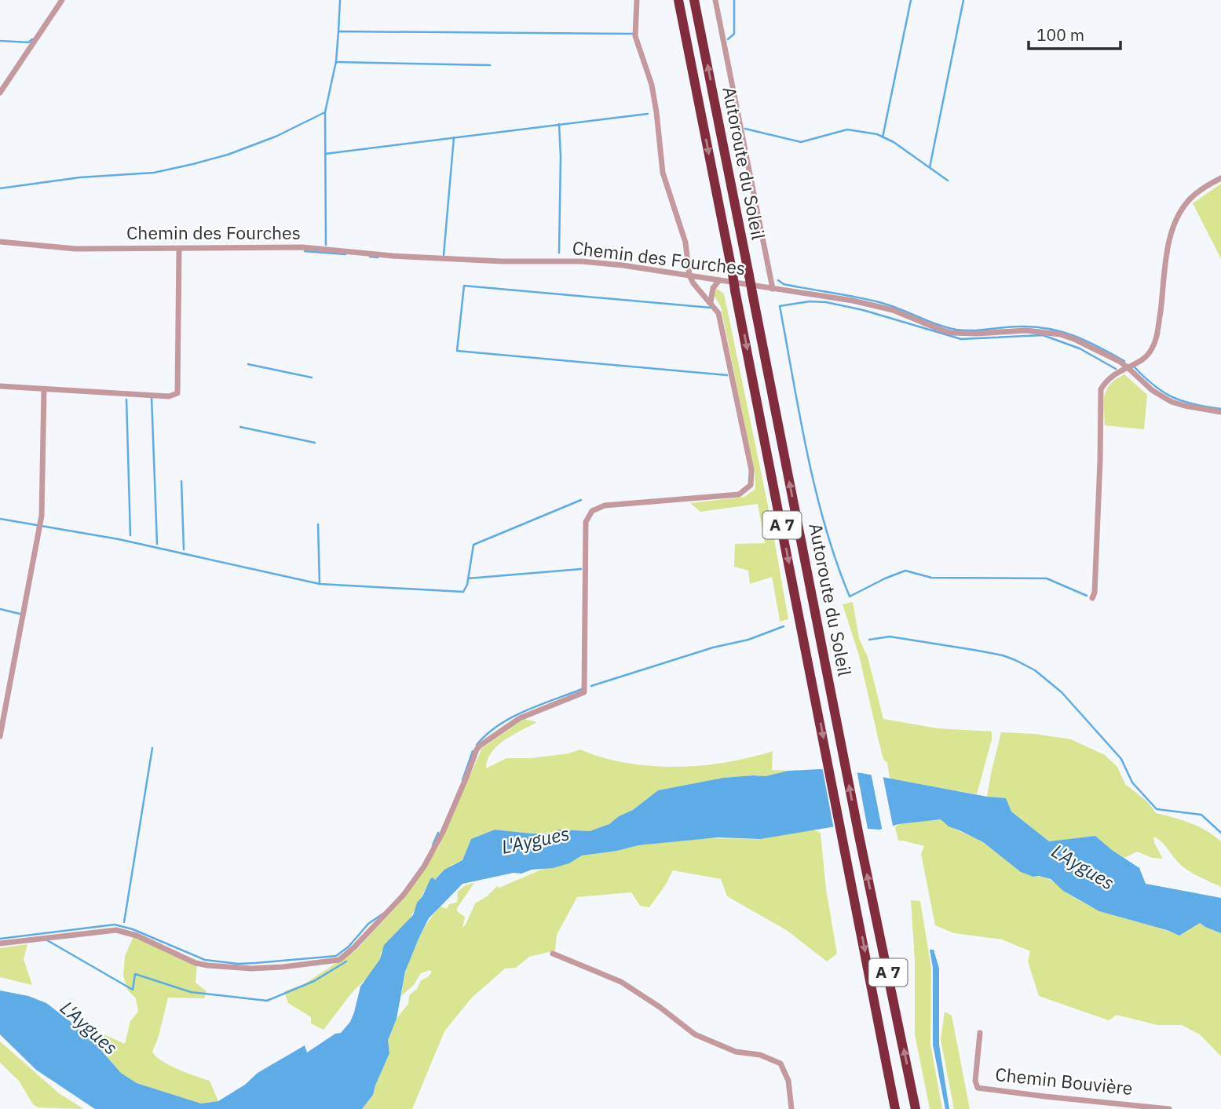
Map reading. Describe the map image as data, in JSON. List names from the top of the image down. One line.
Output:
{"streets":{"highway":["Autoroute du Soleil","A 7"],"street":["Chemin des Fourches","Chemin Bouvière"]},"water":["L'Aygues"],"scale_bar":"100 m"}
